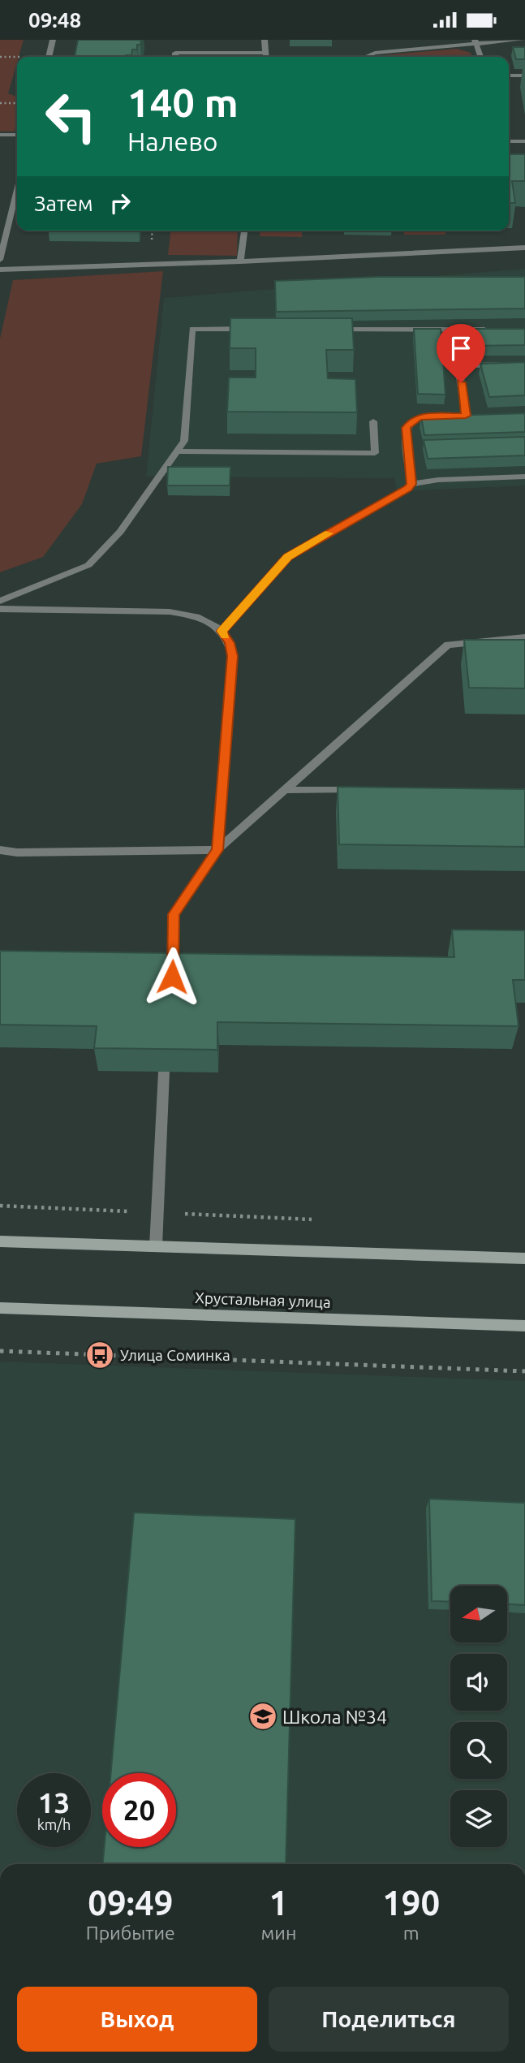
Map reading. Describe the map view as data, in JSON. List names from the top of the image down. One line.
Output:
{"streets":{"main road":["Хрустальная улица"]},"places":{"bus stop":["Улица Соминка"],"school or university":["Школа №34"]},"north":"left","page":{"status":"09:48","turn":["140 m","Налево"],"then":"Затем","speed":"13 km/h","limit":"20","eta":["09:49","Прибытие","1","мин","190","m"],"buttons":["Выход","Поделиться"]}}
